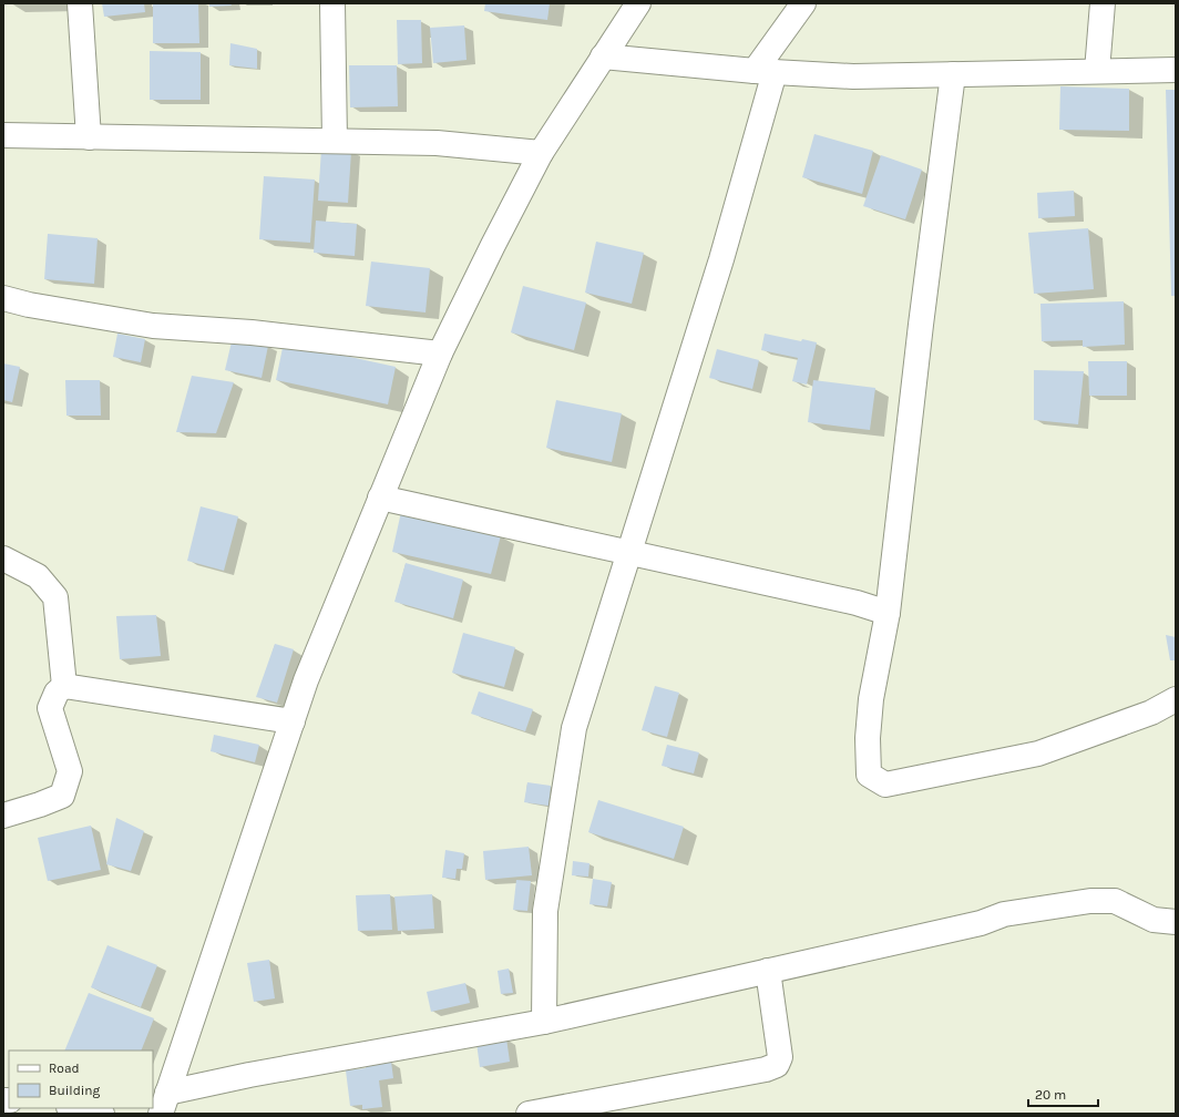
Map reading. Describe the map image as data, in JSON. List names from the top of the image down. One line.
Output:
{"legend":["Road","Building"],"scale_bar":"20 m"}
